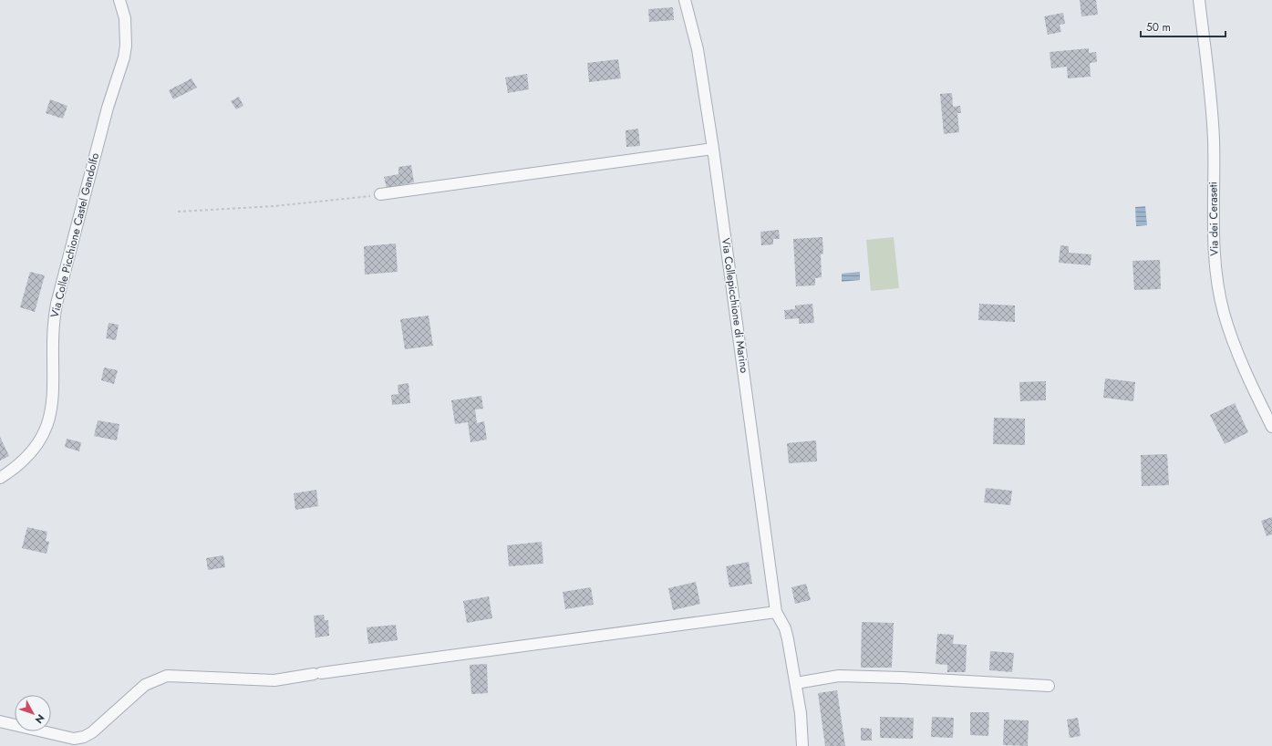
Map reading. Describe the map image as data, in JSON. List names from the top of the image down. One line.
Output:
{"streets":{"street":["Via dei Ceraseti","Via Colle Picchione Castel Gandolfo","Via Collepicchione di Marino"]},"scale_bar":"50 m","north":"bottom right"}
